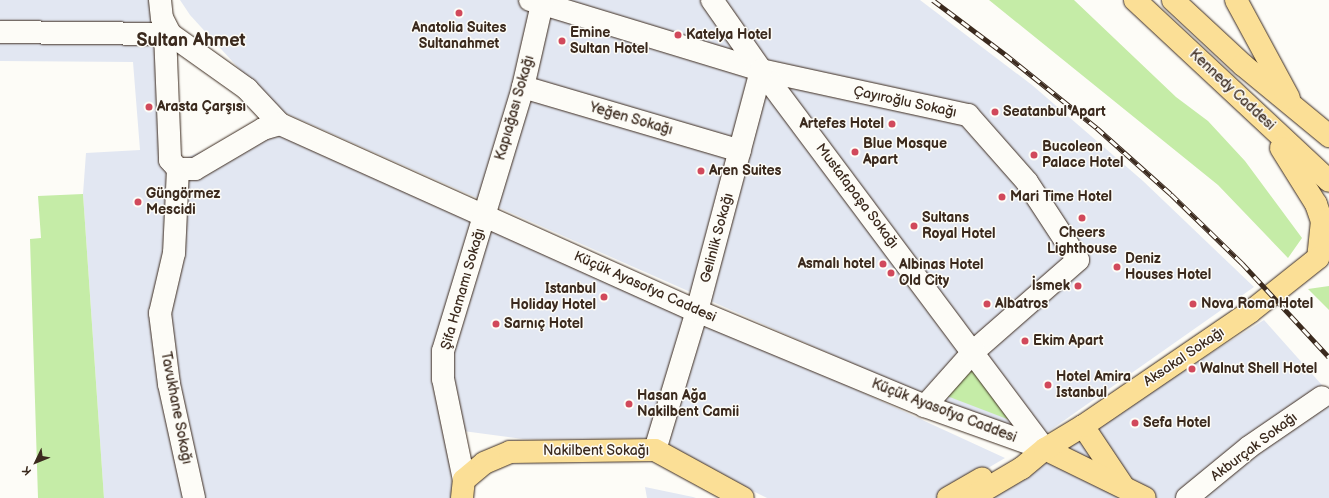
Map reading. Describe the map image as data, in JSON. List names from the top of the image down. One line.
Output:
{"streets":{"main road":["Kennedy Caddesi","Küçük Ayasofya Caddesi","Aksakal Sokağı","Nakilbent Sokağı"],"street":["Çayıroğlu Sokağı","Kapıağası Sokağı","Yeğen Sokağı","Mustafapaşa Sokağı","Gelinlik Sokağı","Şifa Hamamı Sokağı","Tavukhane Sokağı","Akburçak Sokağı"]},"crossings":[["Çayıroğlu Sokağı","Mustafapaşa Sokağı"],["Çayıroğlu Sokağı","Gelinlik Sokağı"],["Çayıroğlu Sokağı","Küçük Ayasofya Caddesi"],["Kapıağası Sokağı","Yeğen Sokağı"],["Kapıağası Sokağı","Küçük Ayasofya Caddesi"],["Kapıağası Sokağı","Şifa Hamamı Sokağı"],["Yeğen Sokağı","Gelinlik Sokağı"],["Mustafapaşa Sokağı","Gelinlik Sokağı"],["Mustafapaşa Sokağı","Küçük Ayasofya Caddesi"],["Mustafapaşa Sokağı","Aksakal Sokağı"],["Gelinlik Sokağı","Küçük Ayasofya Caddesi"],["Gelinlik Sokağı","Nakilbent Sokağı"],["Küçük Ayasofya Caddesi","Şifa Hamamı Sokağı"],["Küçük Ayasofya Caddesi","Aksakal Sokağı"],["Şifa Hamamı Sokağı","Nakilbent Sokağı"]],"districts":["Sultan Ahmet"],"places":["Anatolia Suites Sultanahmet","Katelya Hotel","Emine Sultan Hotel","Arasta Çarşısı","Seatanbul Apart","Artefes Hotel","Blue Mosque Apart","Bucoleon Palace Hotel","Aren Suites","Mari Time Hotel","Güngörmez Mescidi","Cheers Lighthouse","Sultans Royal Hotel","Asmalı hotel","Deniz Houses Hotel","Albinas Hotel Old City","İsmek","Istanbul Holiday Hotel","Albatros","Nova Roma Hotel","Sarnıç Hotel","Ekim Apart","Walnut Shell Hotel","Hotel Amira Istanbul","Hasan Ağa Nakilbent Camii","Sefa Hotel"],"north":"bottom left"}
